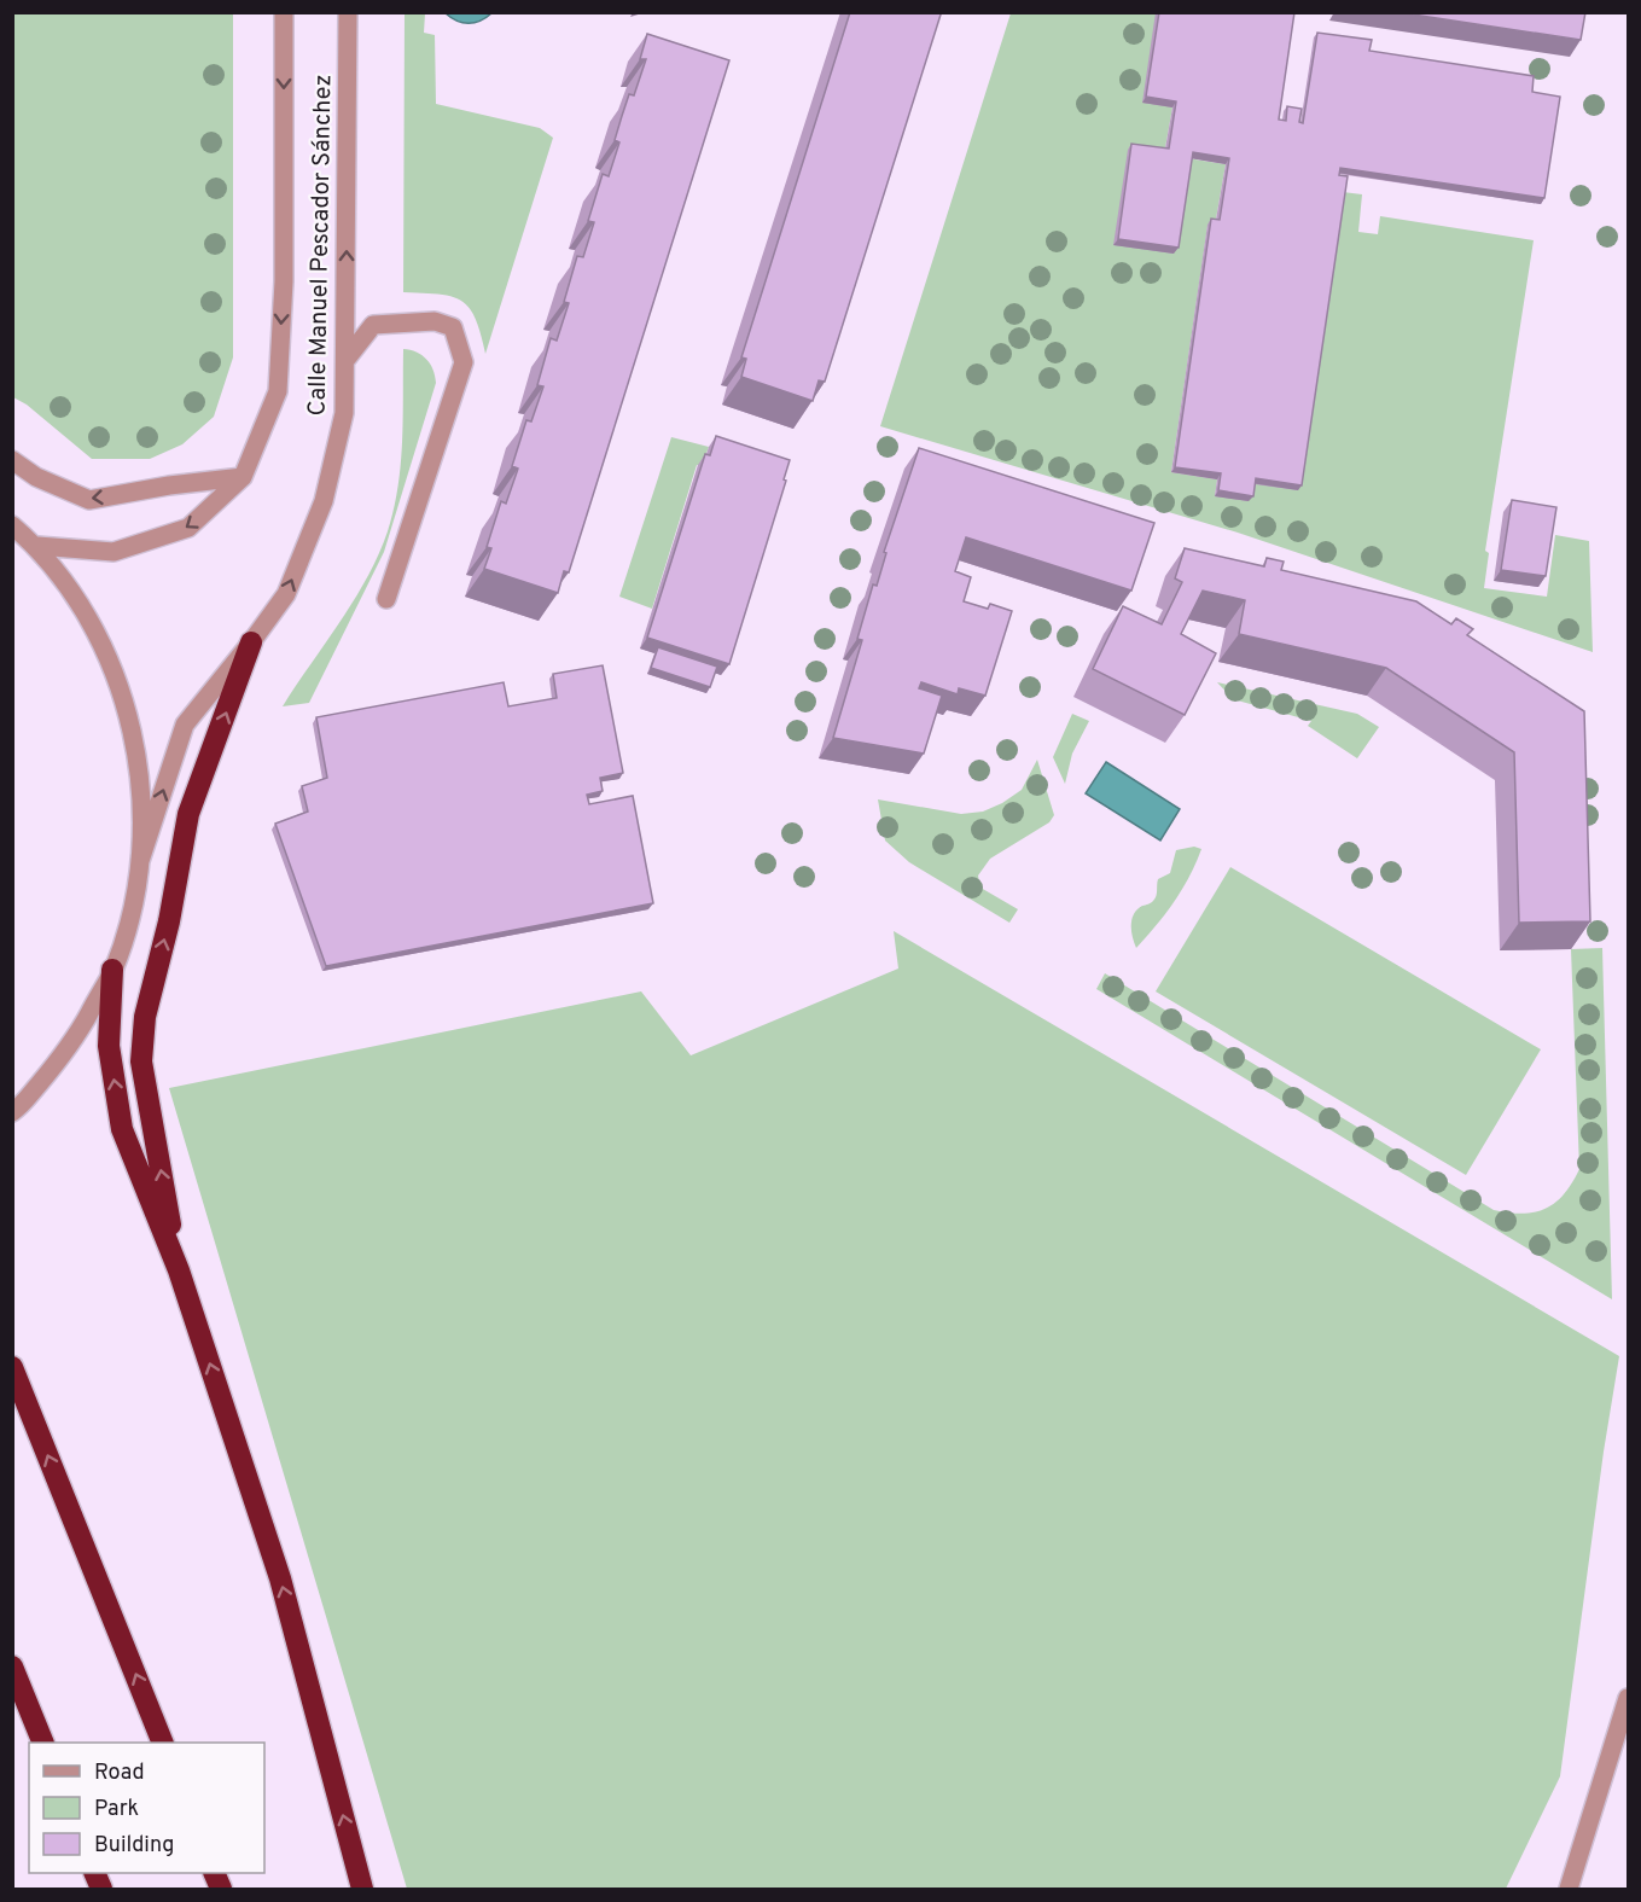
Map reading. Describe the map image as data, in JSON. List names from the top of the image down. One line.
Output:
{"streets":{"street":["Calle Manuel Pescador Sánchez"]},"legend":["Road","Park","Building"]}
